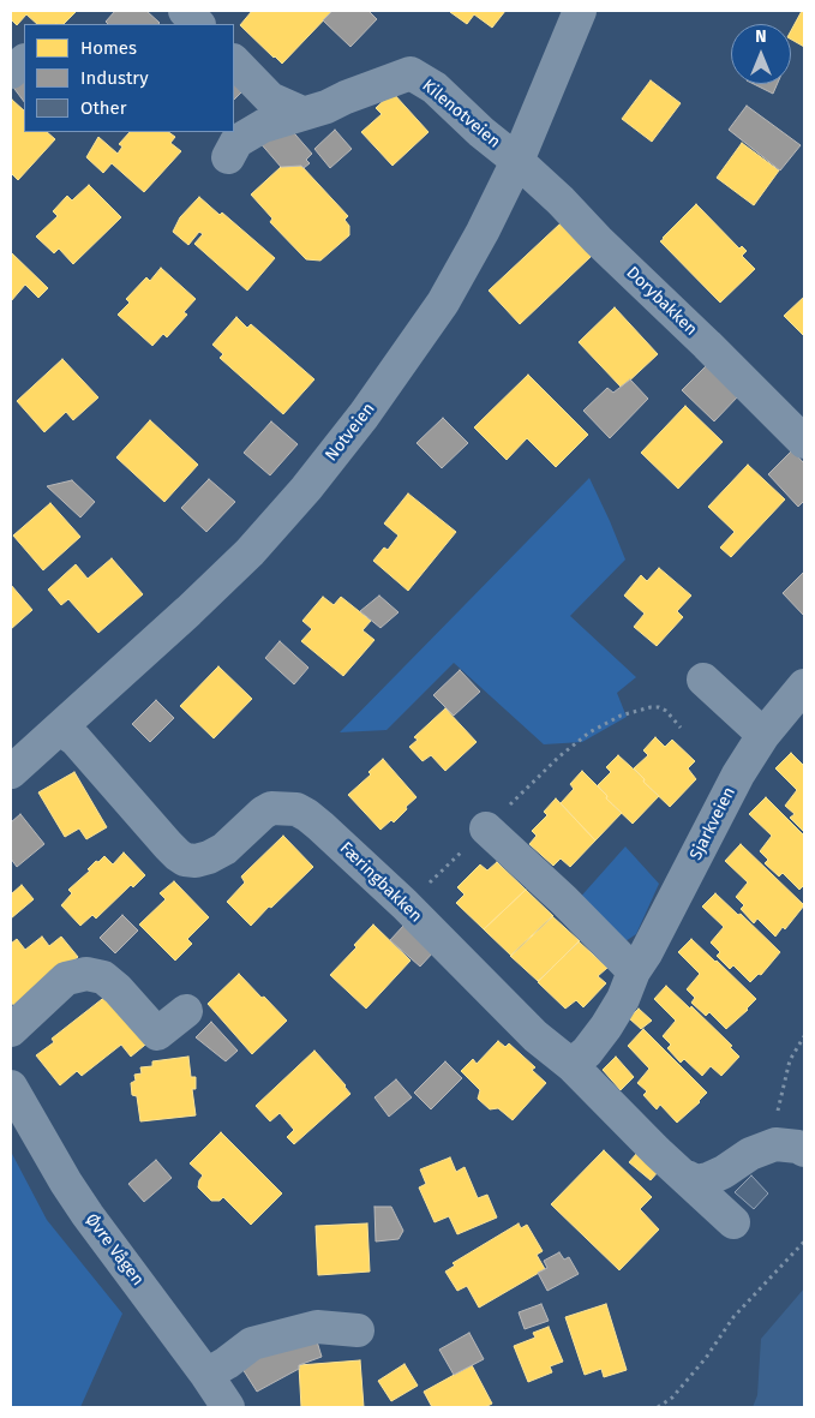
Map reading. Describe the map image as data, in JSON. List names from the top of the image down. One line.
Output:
{"streets":{"street":["Kilenotveien","Dorybakken","Notveien","Sjarkveien","Færingbakken","Øvre Vågen"]},"crossings":[["Kilenotveien","Dorybakken"],["Kilenotveien","Notveien"],["Dorybakken","Notveien"],["Notveien","Færingbakken"],["Sjarkveien","Færingbakken"]],"legend":["Homes","Industry","Other"],"north":"top"}
